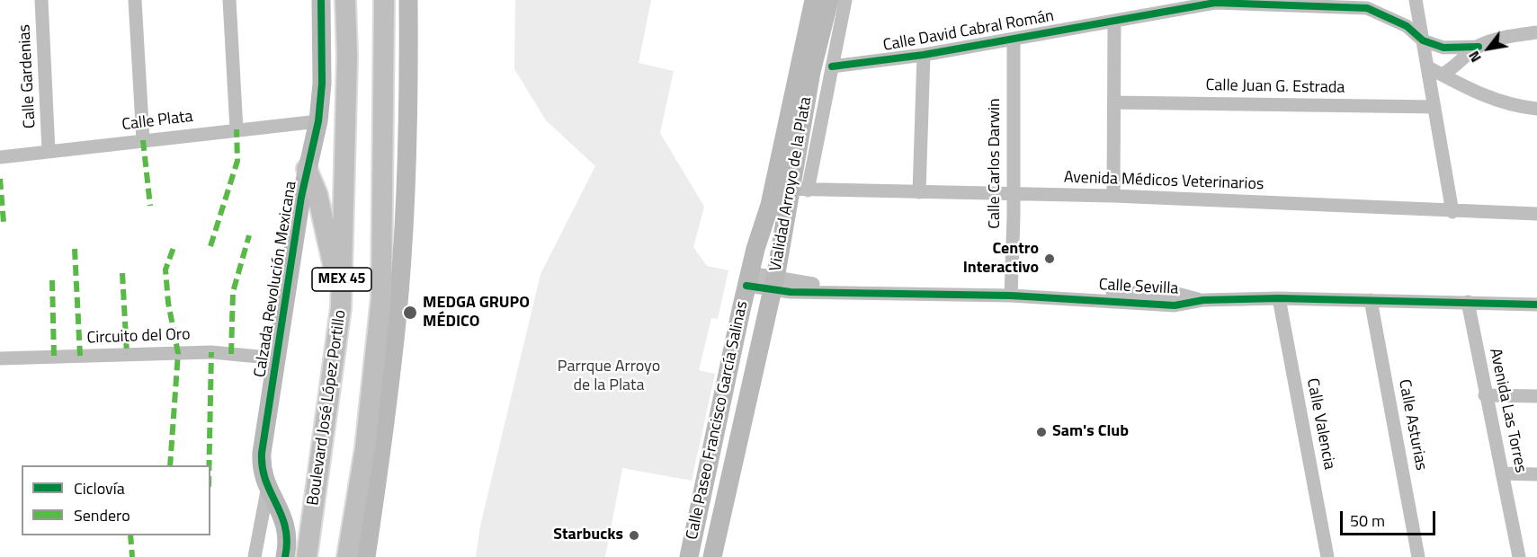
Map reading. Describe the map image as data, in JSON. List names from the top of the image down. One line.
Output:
{"streets":{"main road":["MEX 45","Boulevard José López Portillo"],"street":["Calle David Cabral Román","Calle Gardenias","Calle Juan G. Estrada","Calle Plata","Calle Carlos Darwin","Avenida Médicos Veterinarios","Vialidad Arroyo de la Plata","Calzada Revolución Mexicana","Calle Sevilla","Circuito del Oro","Avenida Las Torres","Calle Paseo Francisco García Salinas","Calle Valencia","Calle Asturias"]},"crossings":[["Calle David Cabral Román","Calle Carlos Darwin"],["Calle Gardenias","Calle Plata"],["Calle Plata","Calzada Revolución Mexicana"],["Calle Carlos Darwin","Avenida Médicos Veterinarios"],["Calle Carlos Darwin","Calle Sevilla"],["Avenida Médicos Veterinarios","Vialidad Arroyo de la Plata"],["Avenida Médicos Veterinarios","Calle Paseo Francisco García Salinas"],["Vialidad Arroyo de la Plata","Calle Sevilla"],["Vialidad Arroyo de la Plata","Calle Paseo Francisco García Salinas"],["Calzada Revolución Mexicana","Circuito del Oro"],["Calle Sevilla","Avenida Las Torres"],["Calle Sevilla","Calle Paseo Francisco García Salinas"],["Calle Sevilla","Calle Valencia"],["Calle Sevilla","Calle Asturias"]],"parks":["Parrque Arroyo de la Plata"],"places":["Centro Interactivo","MEDGA GRUPO MÉDICO","Sam's Club","Starbucks"],"legend":["Ciclovía","Sendero"],"scale_bar":"50 m","north":"bottom left"}
